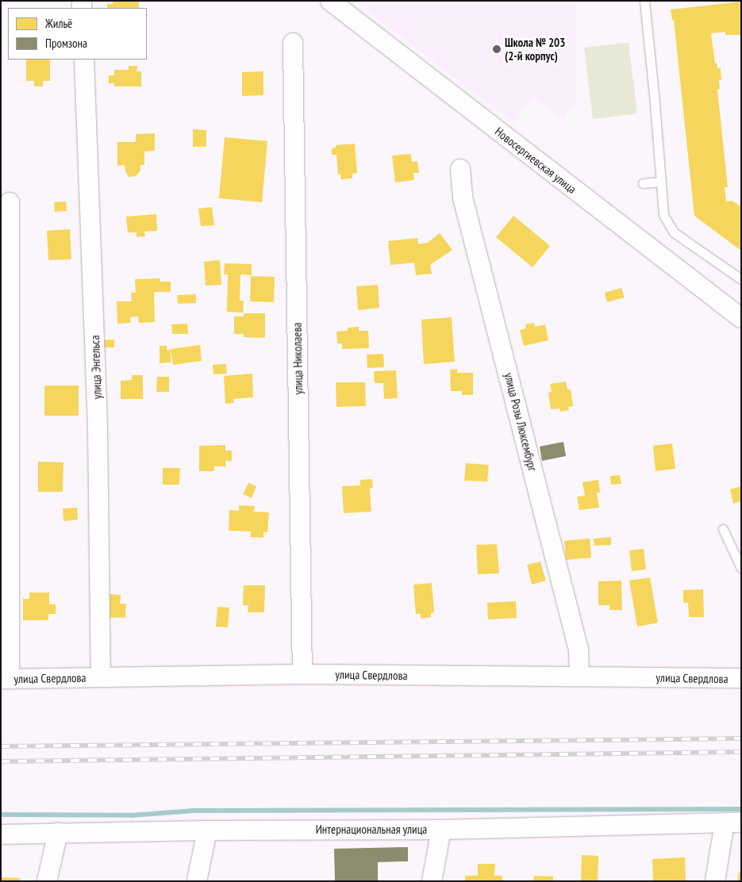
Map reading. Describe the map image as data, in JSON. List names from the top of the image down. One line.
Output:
{"streets":{"street":["Новосергиевская улица","улица Николаева","улица Энгельса","улица Розы Люксембург","улица Свердлова","Интернациональная улица"]},"crossings":[["улица Николаева","улица Свердлова"],["улица Энгельса","улица Свердлова"],["улица Розы Люксембург","улица Свердлова"]],"places":["Школа № 203 (2-й корпус)"],"legend":["Жильё","Промзона"]}
